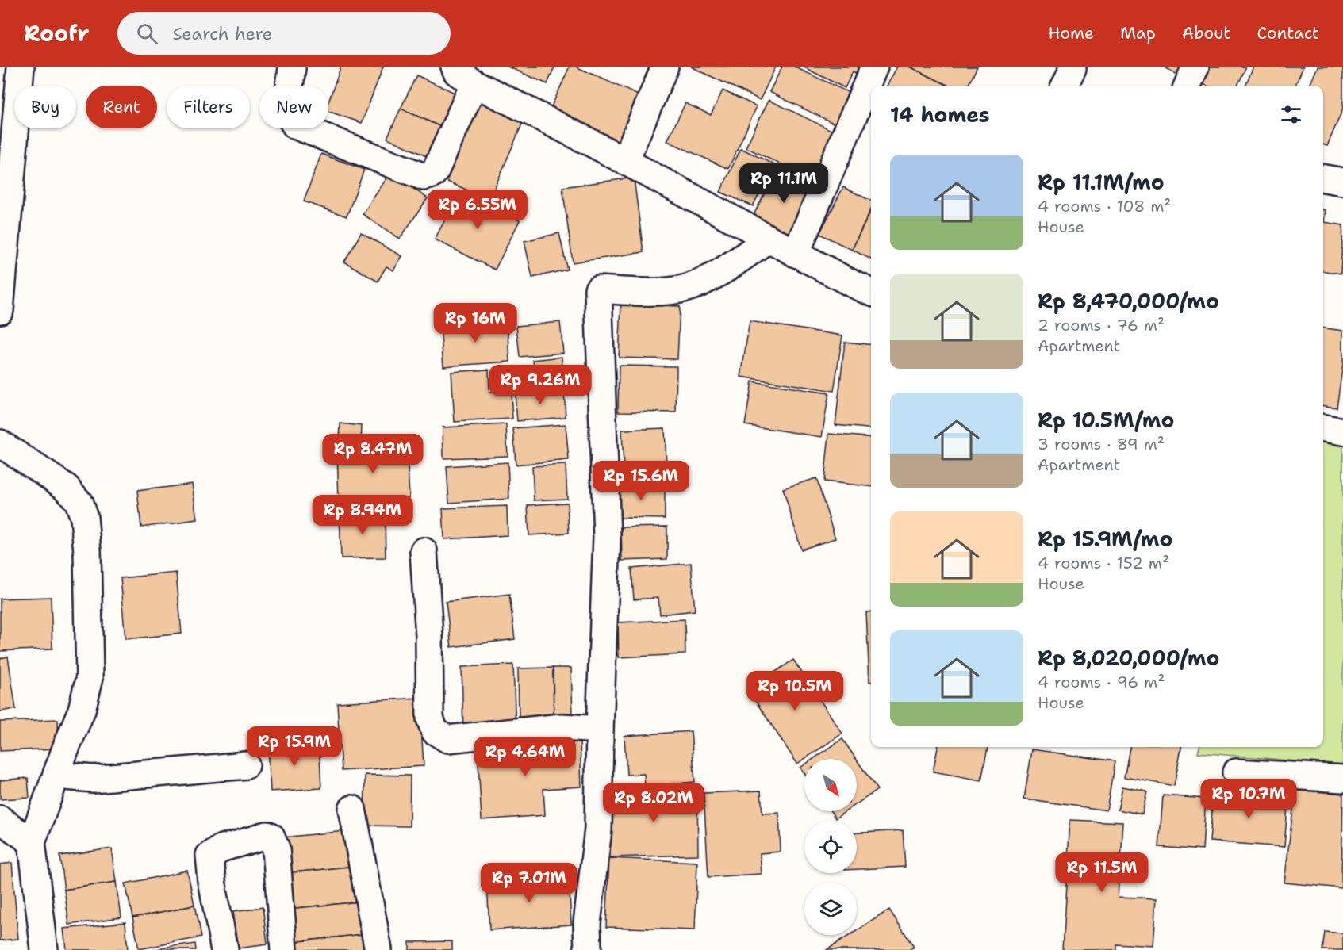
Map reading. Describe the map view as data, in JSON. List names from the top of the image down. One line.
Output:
{"north":"bottom right","page":{"header":"Roofr","search":"Search here","nav":["Home","Map","About","Contact"],"chip":["Buy","Rent","Filters","New"],"heading":"14 homes","list":[{"name":"Rp 11.1M/mo","note":"4 rooms · 108 m² · House"},{"name":"Rp 8,470,000/mo","note":"2 rooms · 76 m² · Apartment"},{"name":"Rp 10.5M/mo","note":"3 rooms · 89 m² · Apartment"},{"name":"Rp 15.9M/mo","note":"4 rooms · 152 m² · House"},{"name":"Rp 8,020,000/mo","note":"4 rooms · 96 m² · House"}],"price":["Rp 11.1M","Rp 6.55M","Rp 16M","Rp 9.26M","Rp 8.47M","Rp 15.6M","Rp 8.94M","Rp 10.5M","Rp 15.9M","Rp 4.64M","Rp 10.7M","Rp 8.02M","Rp 11.5M","Rp 7.01M"]}}
